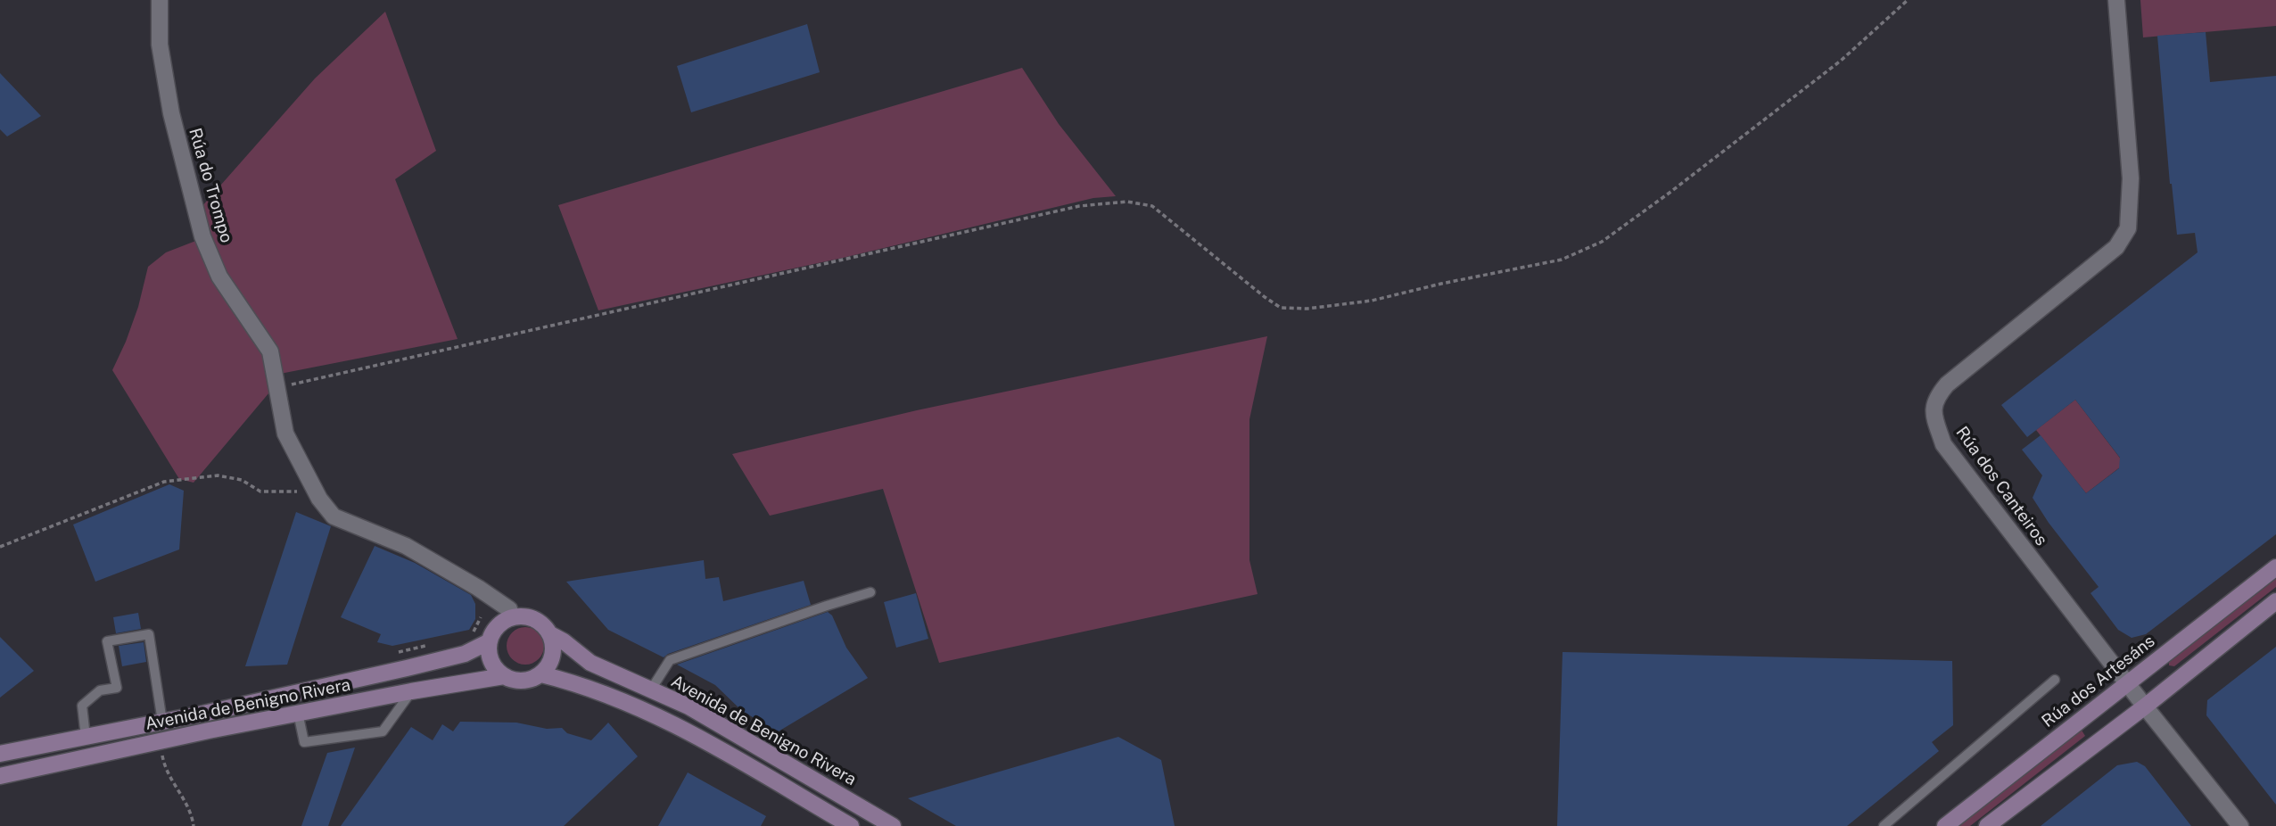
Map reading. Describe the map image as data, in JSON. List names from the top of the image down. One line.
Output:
{"streets":{"main road":["Rúa dos Artesáns","Avenida de Benigno Rivera"],"street":["Rúa do Trompo","Rúa dos Canteiros"]},"crossings":[["Rúa do Trompo","Avenida de Benigno Rivera"],["Rúa dos Canteiros","Rúa dos Artesáns"]]}
